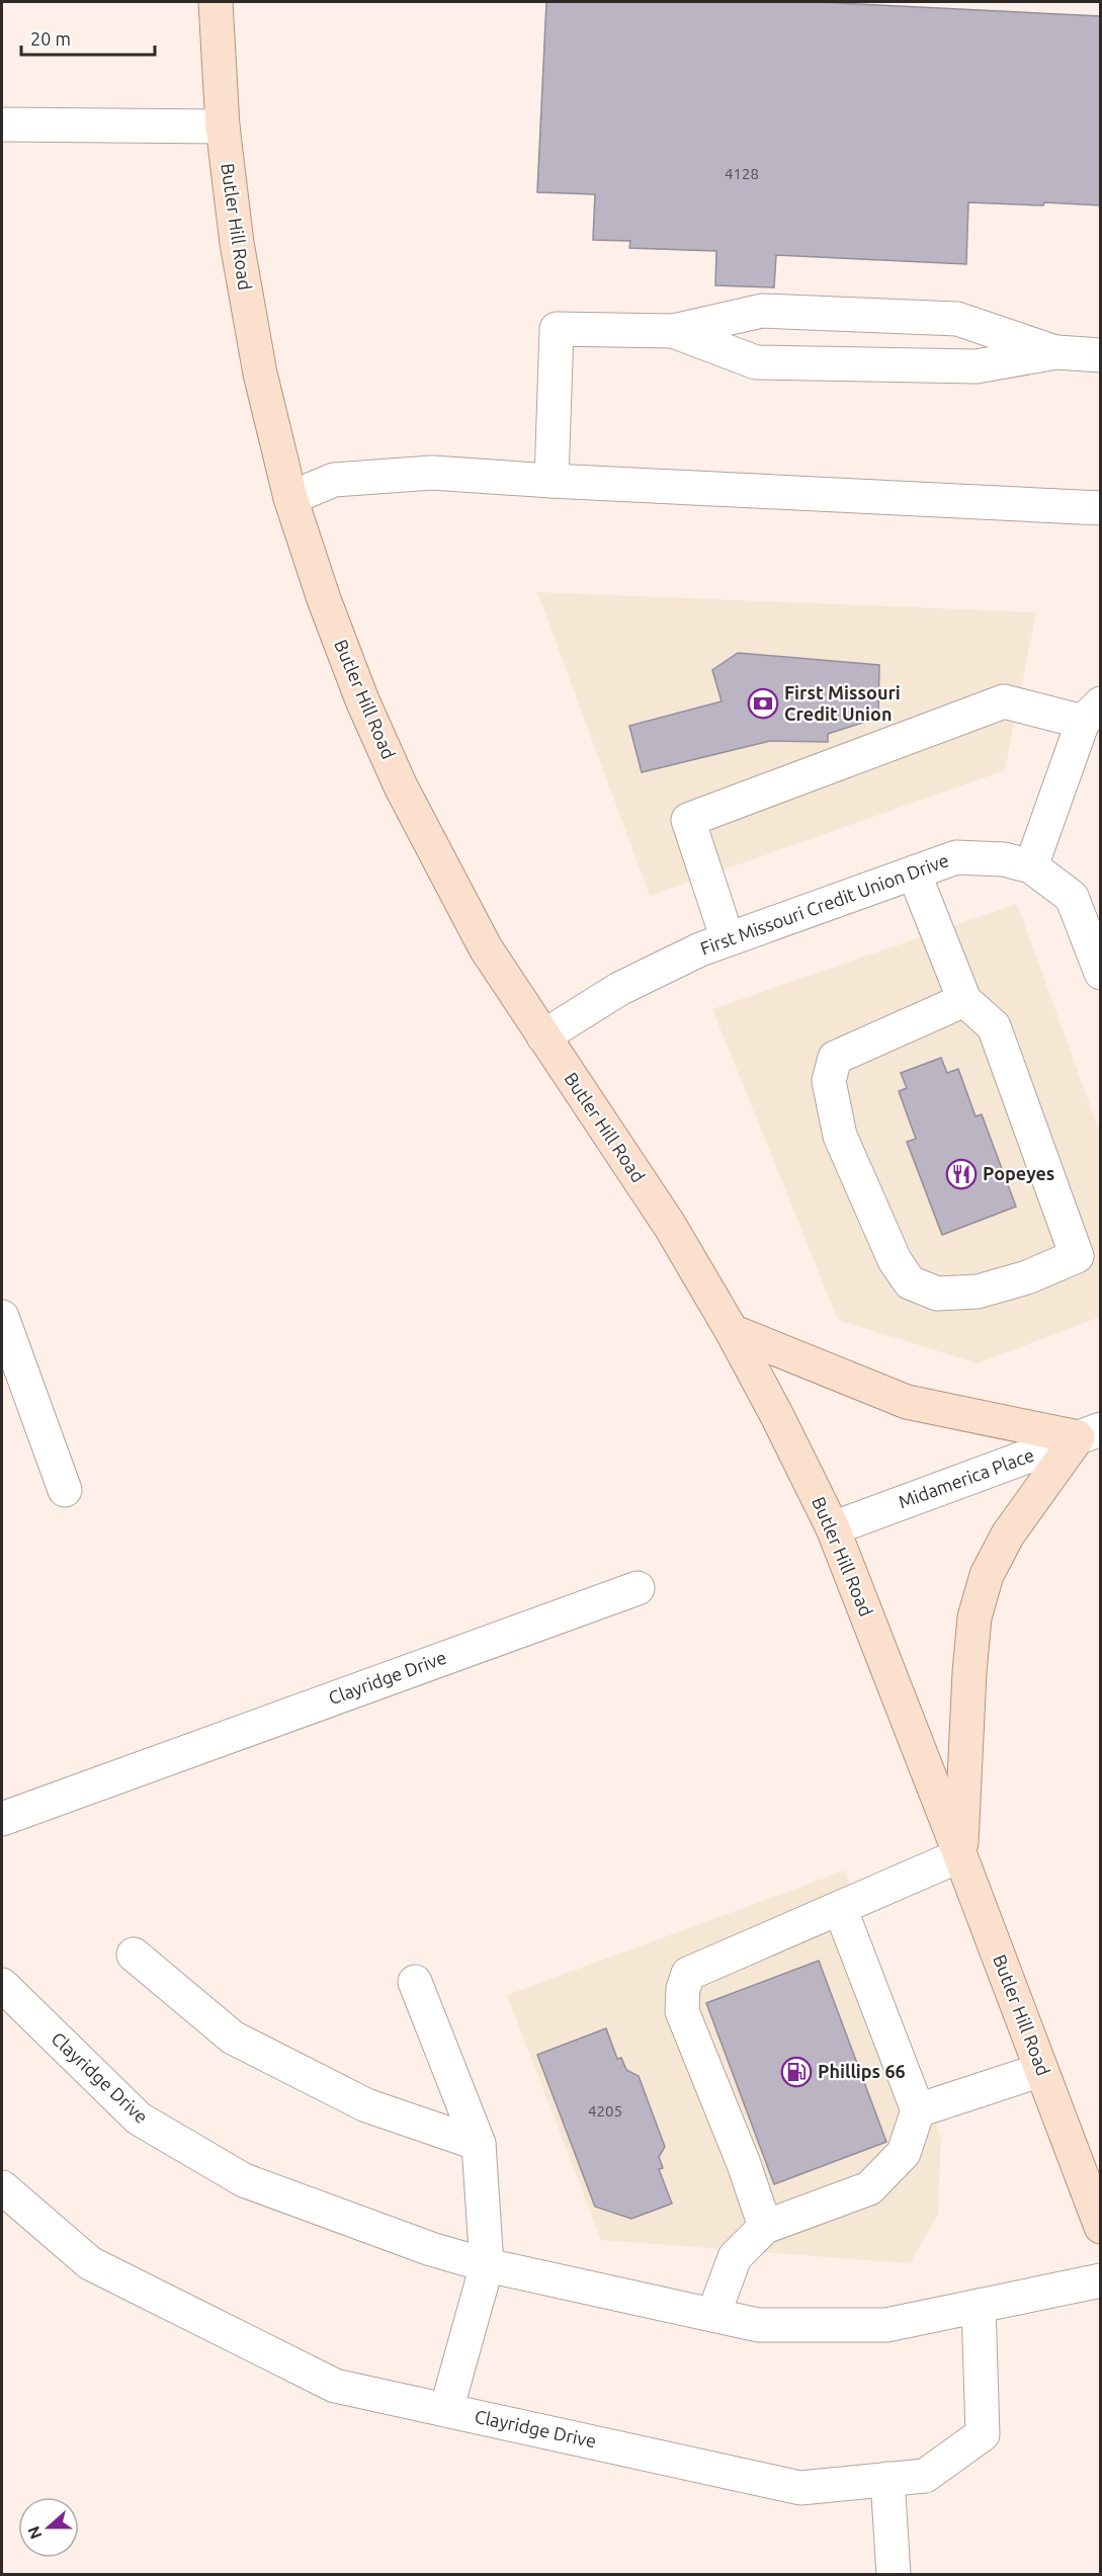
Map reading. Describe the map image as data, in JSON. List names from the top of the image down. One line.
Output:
{"streets":{"main road":["Butler Hill Road"],"street":["First Missouri Credit Union Drive","Midamerica Place","Clayridge Drive"]},"crossings":[["Butler Hill Road","First Missouri Credit Union Drive"],["Butler Hill Road","Midamerica Place"]],"places":{"bank":["First Missouri Credit Union"],"restaurant":["Popeyes"],"fuel station":["Phillips 66"]},"house_numbers":["4128","4205"],"scale_bar":"20 m","north":"left"}
